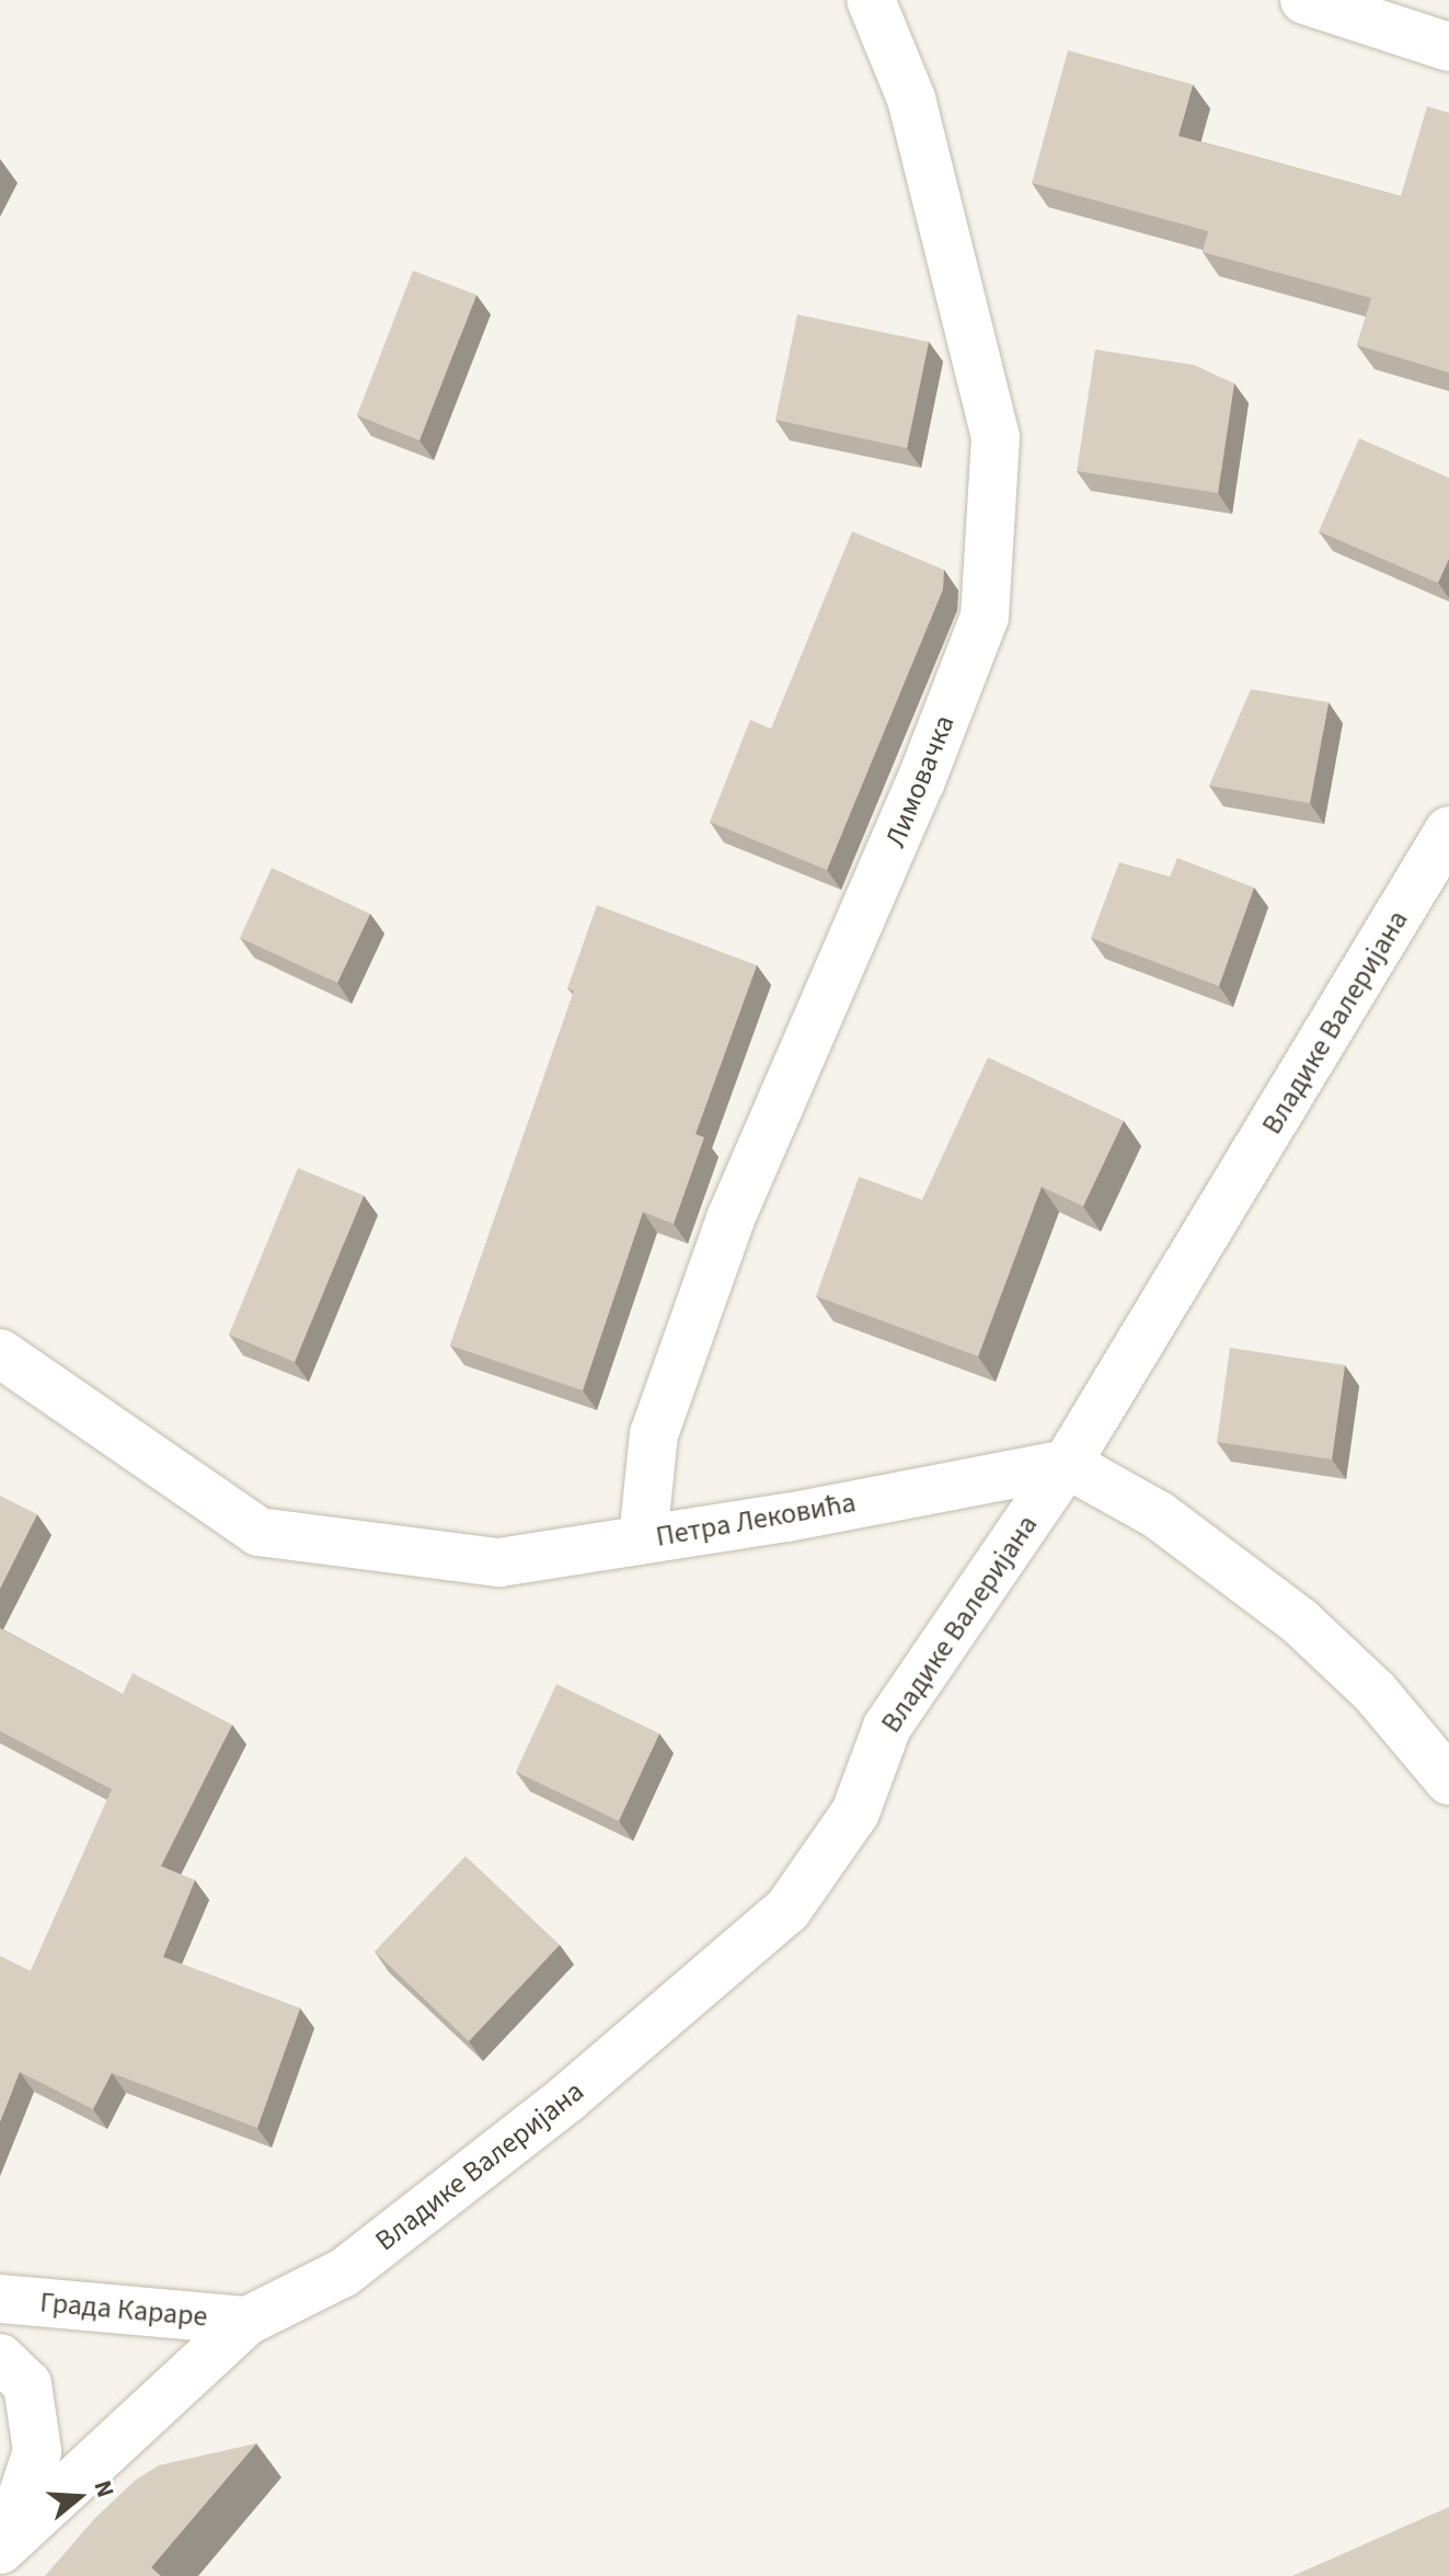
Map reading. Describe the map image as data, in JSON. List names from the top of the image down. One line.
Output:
{"streets":{"street":["Лимовачка","Владике Валеријана","Петра Лековића","Града Караре"]},"crossings":[["Лимовачка","Петра Лековића"],["Владике Валеријана","Петра Лековића"],["Владике Валеријана","Града Караре"]],"north":"right"}
